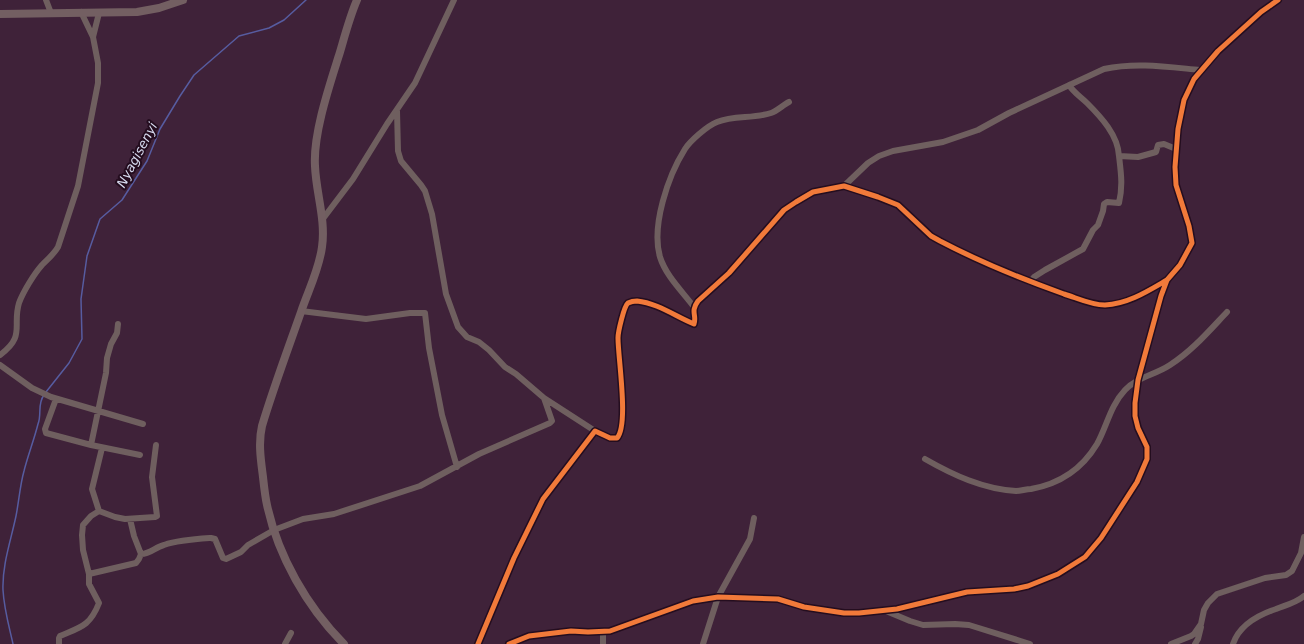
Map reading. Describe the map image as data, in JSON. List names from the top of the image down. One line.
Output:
{"water":["Nyagisenyi"]}
